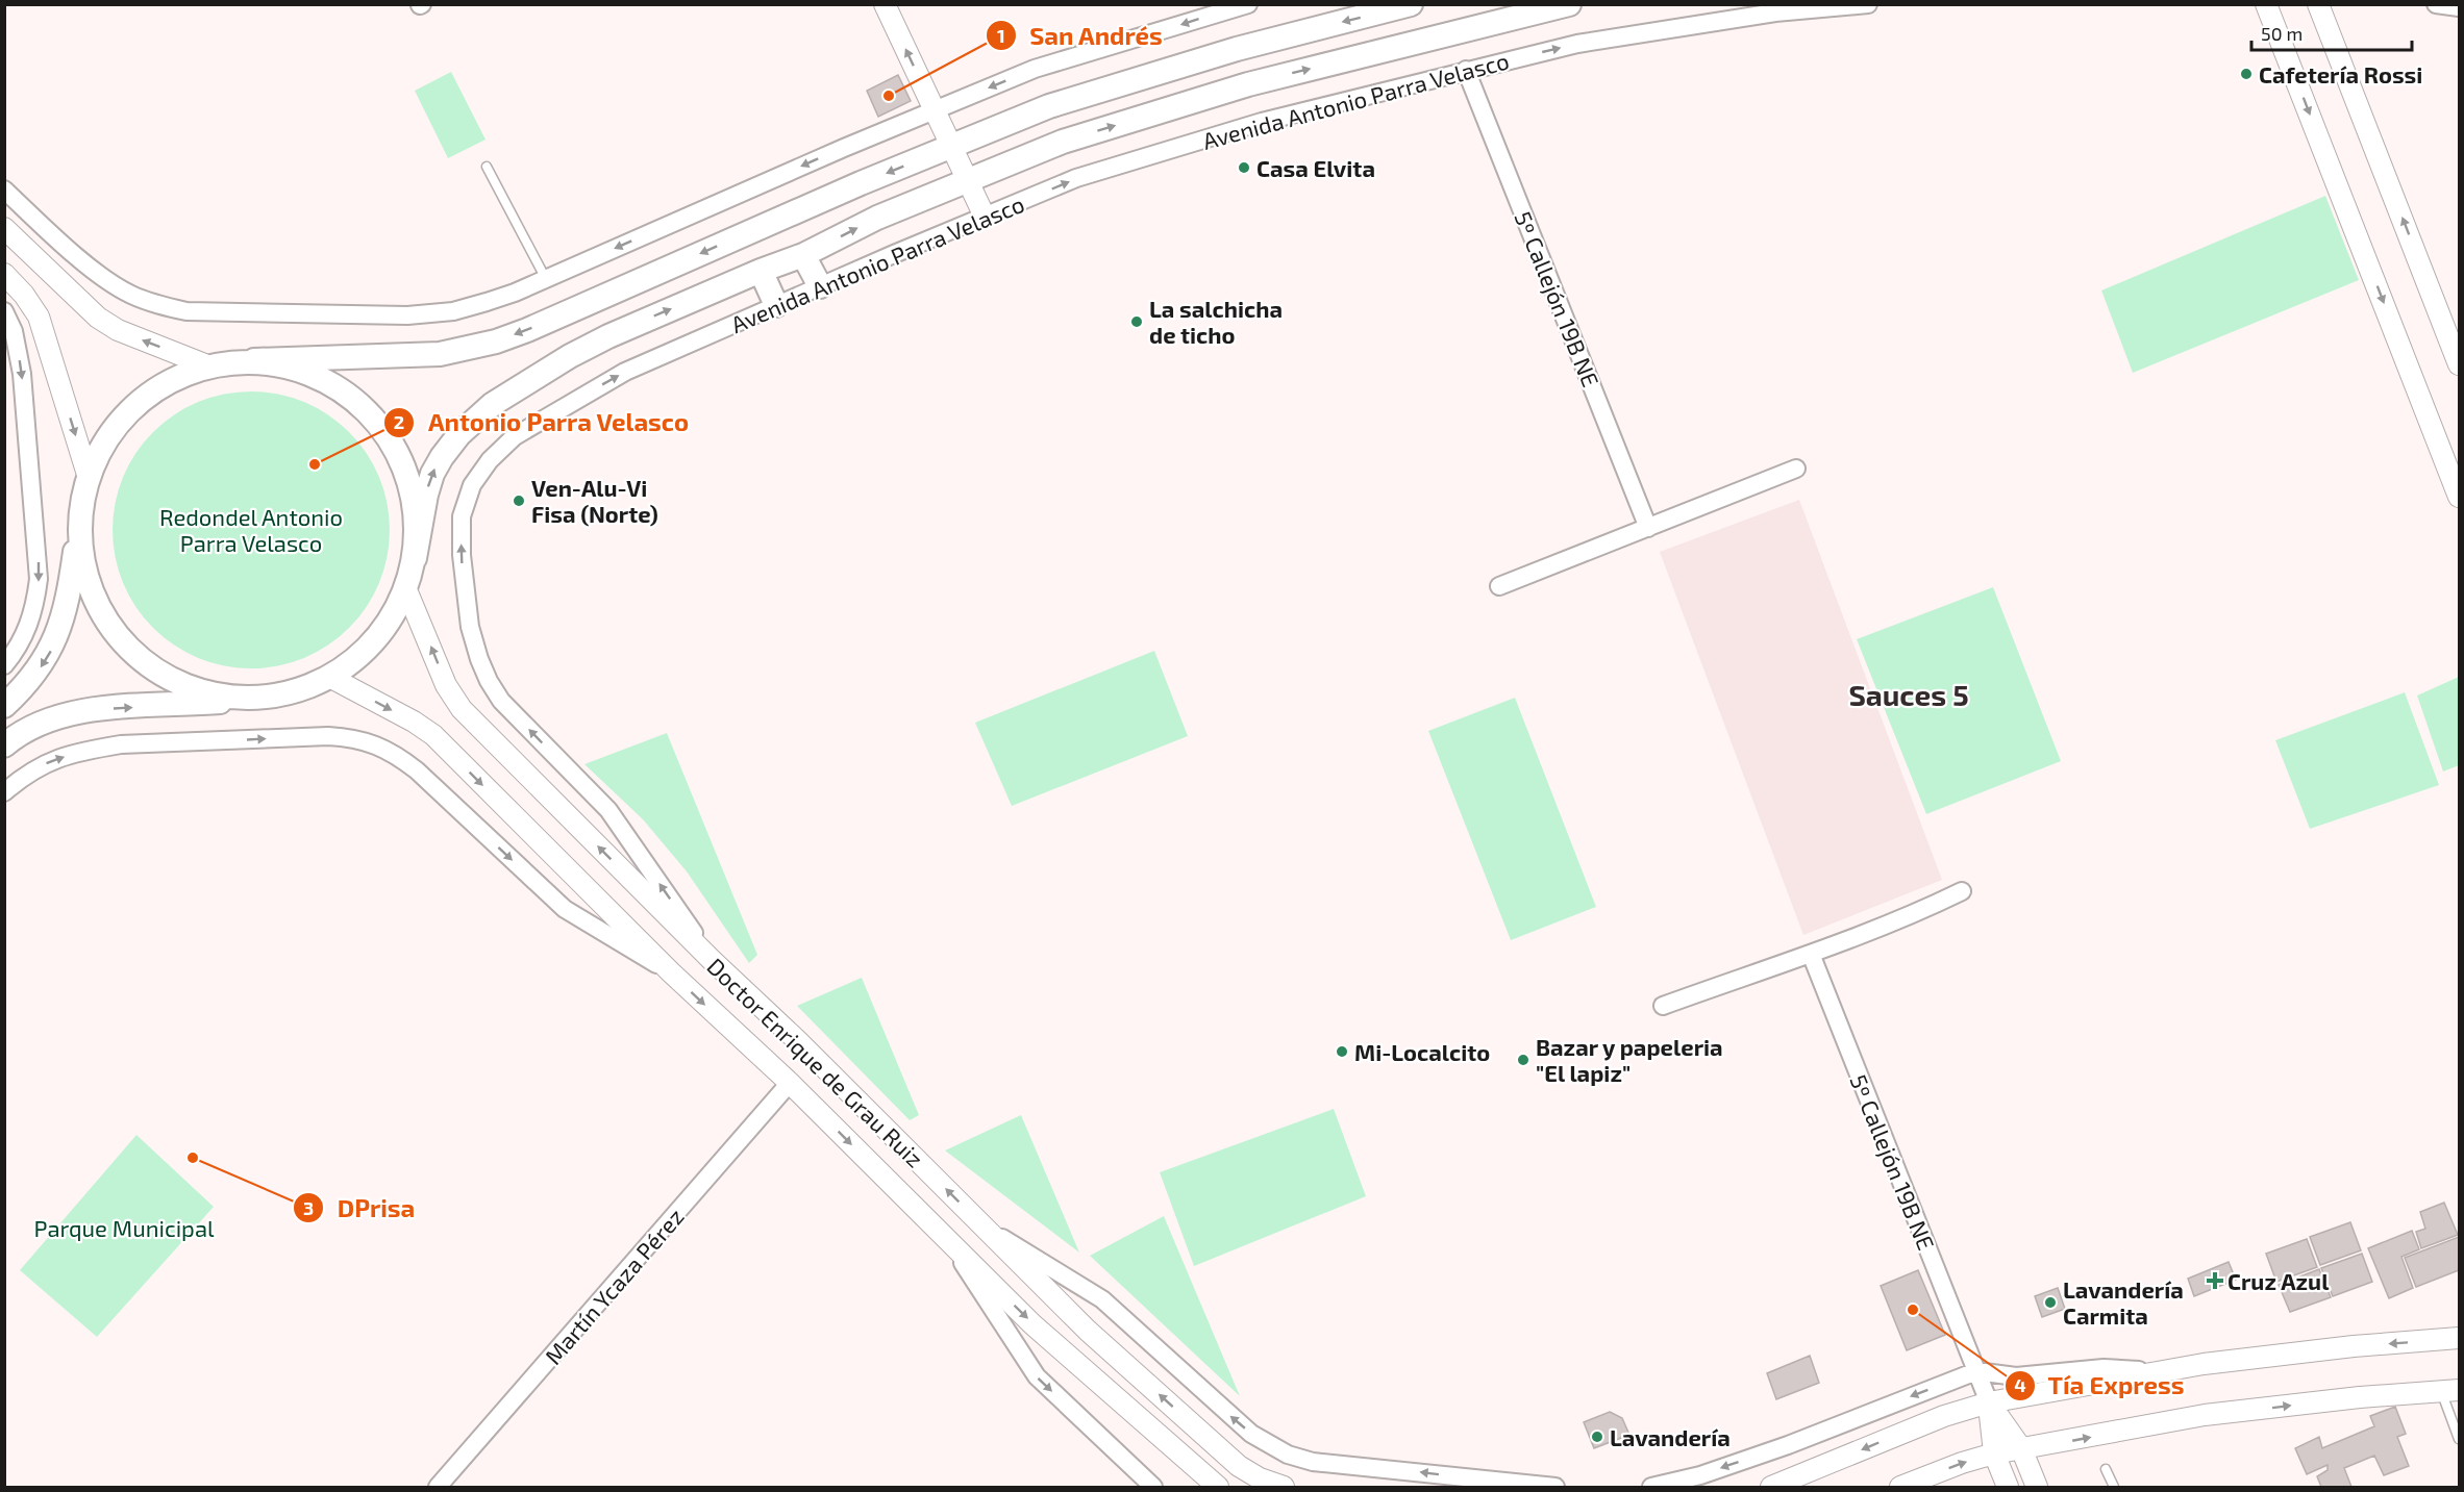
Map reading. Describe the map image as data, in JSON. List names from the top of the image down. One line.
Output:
{"streets":{"main road":["Avenida Antonio Parra Velasco"],"street":["5º Callejón 19B NE","Doctor Enrique de Grau Ruiz","Martín Ycaza Pérez"]},"crossings":[["Avenida Antonio Parra Velasco","5º Callejón 19B NE"],["Avenida Antonio Parra Velasco","Doctor Enrique de Grau Ruiz"],["Doctor Enrique de Grau Ruiz","Martín Ycaza Pérez"]],"districts":["Sauces 5"],"parks":["Redondel Antonio Parra Velasco","Parque Municipal"],"places":{"other":["Cafetería Rossi","San Andrés","Casa Elvita","La salchicha de ticho","Antonio Parra Velasco","Ven-Alu-Vi Fisa (Norte)","Mi-Localcito","Bazar y papeleria \"El lapiz\"","DPrisa","Lavandería Carmita","Tía Express","Lavandería"],"health":["Cruz Azul"]},"scale_bar":"50 m"}
